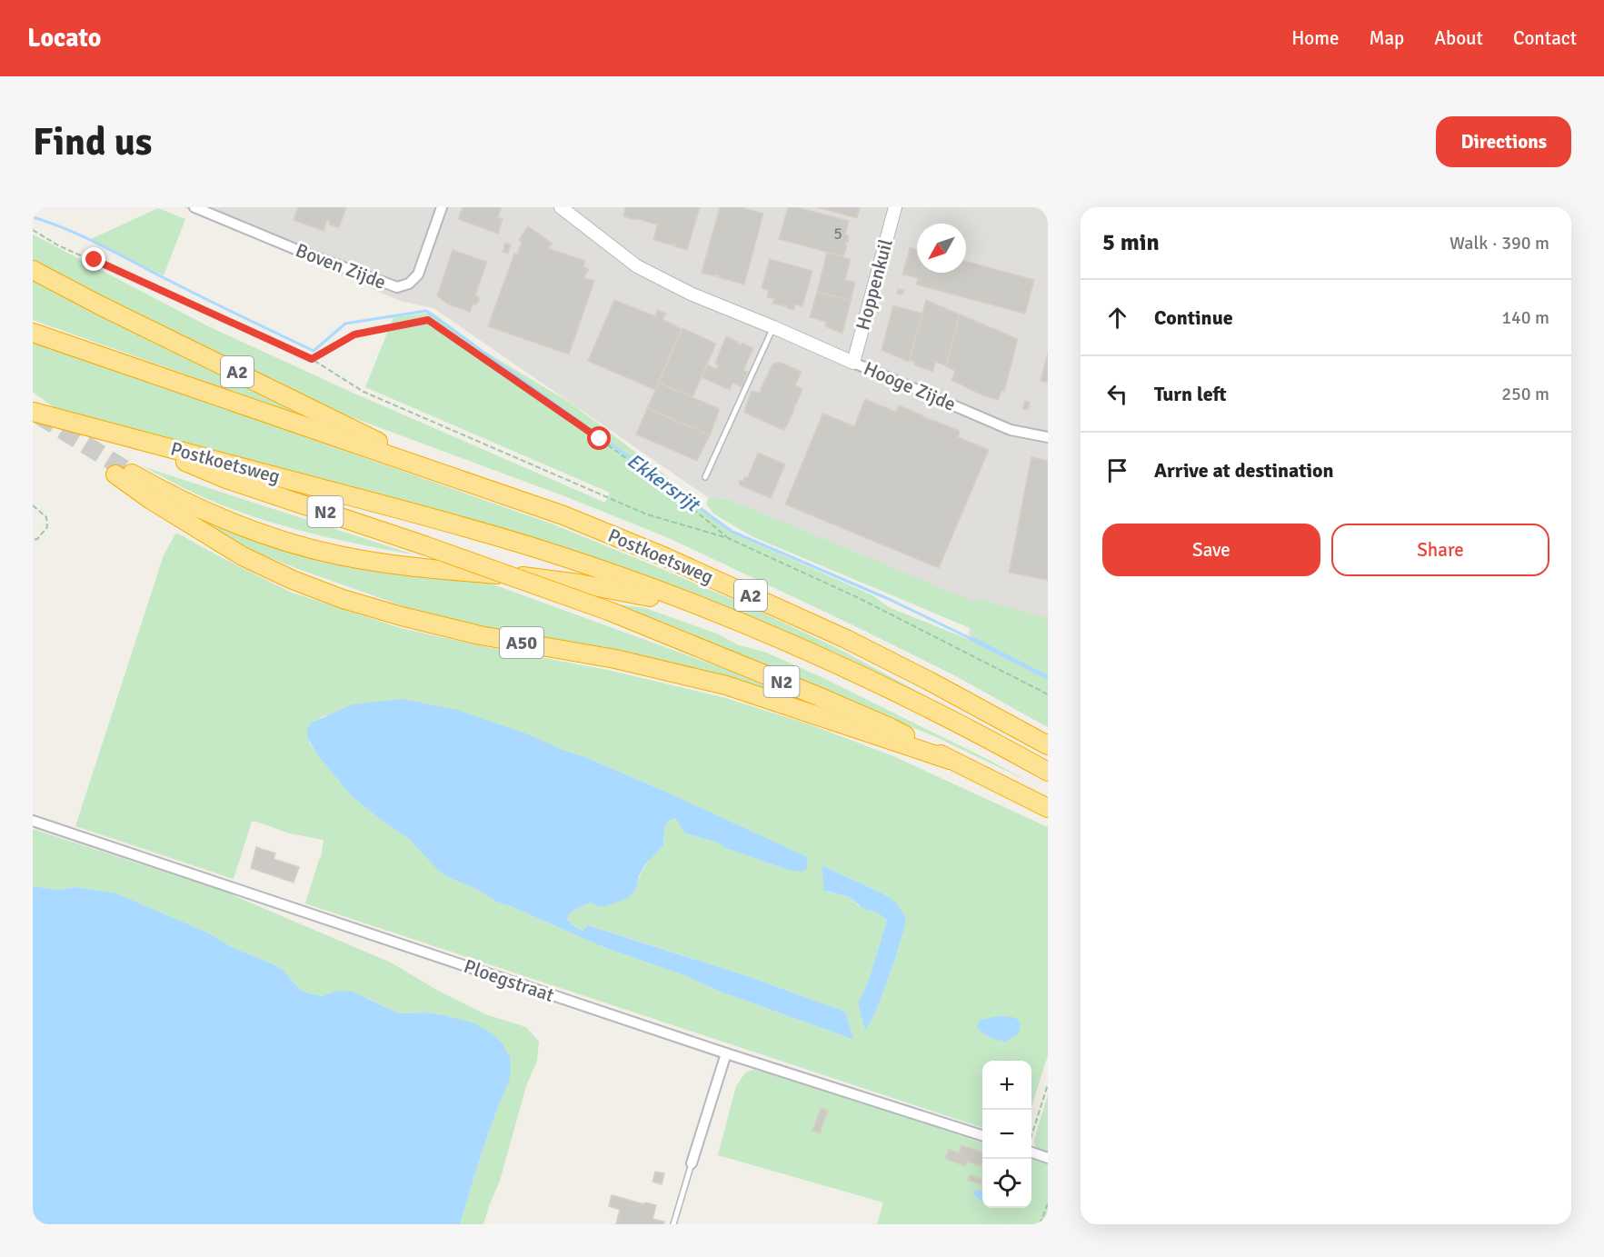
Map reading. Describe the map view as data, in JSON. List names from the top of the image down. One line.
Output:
{"streets":{"highway":["A2","Postkoetsweg","N2","A50"],"street":["Boven Zijde","Hoppenkuil","Hooge Zijde","Ploegstraat"]},"crossings":[["Hoppenkuil","Hooge Zijde"]],"water":["Ekkersrijt"],"house_numbers":["5"],"north":"bottom left","page":{"header":"Locato","nav":["Home","Map","About","Contact"],"buttons":["Directions",["Save","Share"]],"title":"Find us","heading":["5 min","Walk · 390 m"],"list":[["Continue","140 m"],["Turn left","250 m"],"Arrive at destination"],"map_buttons":["+","−"]}}
